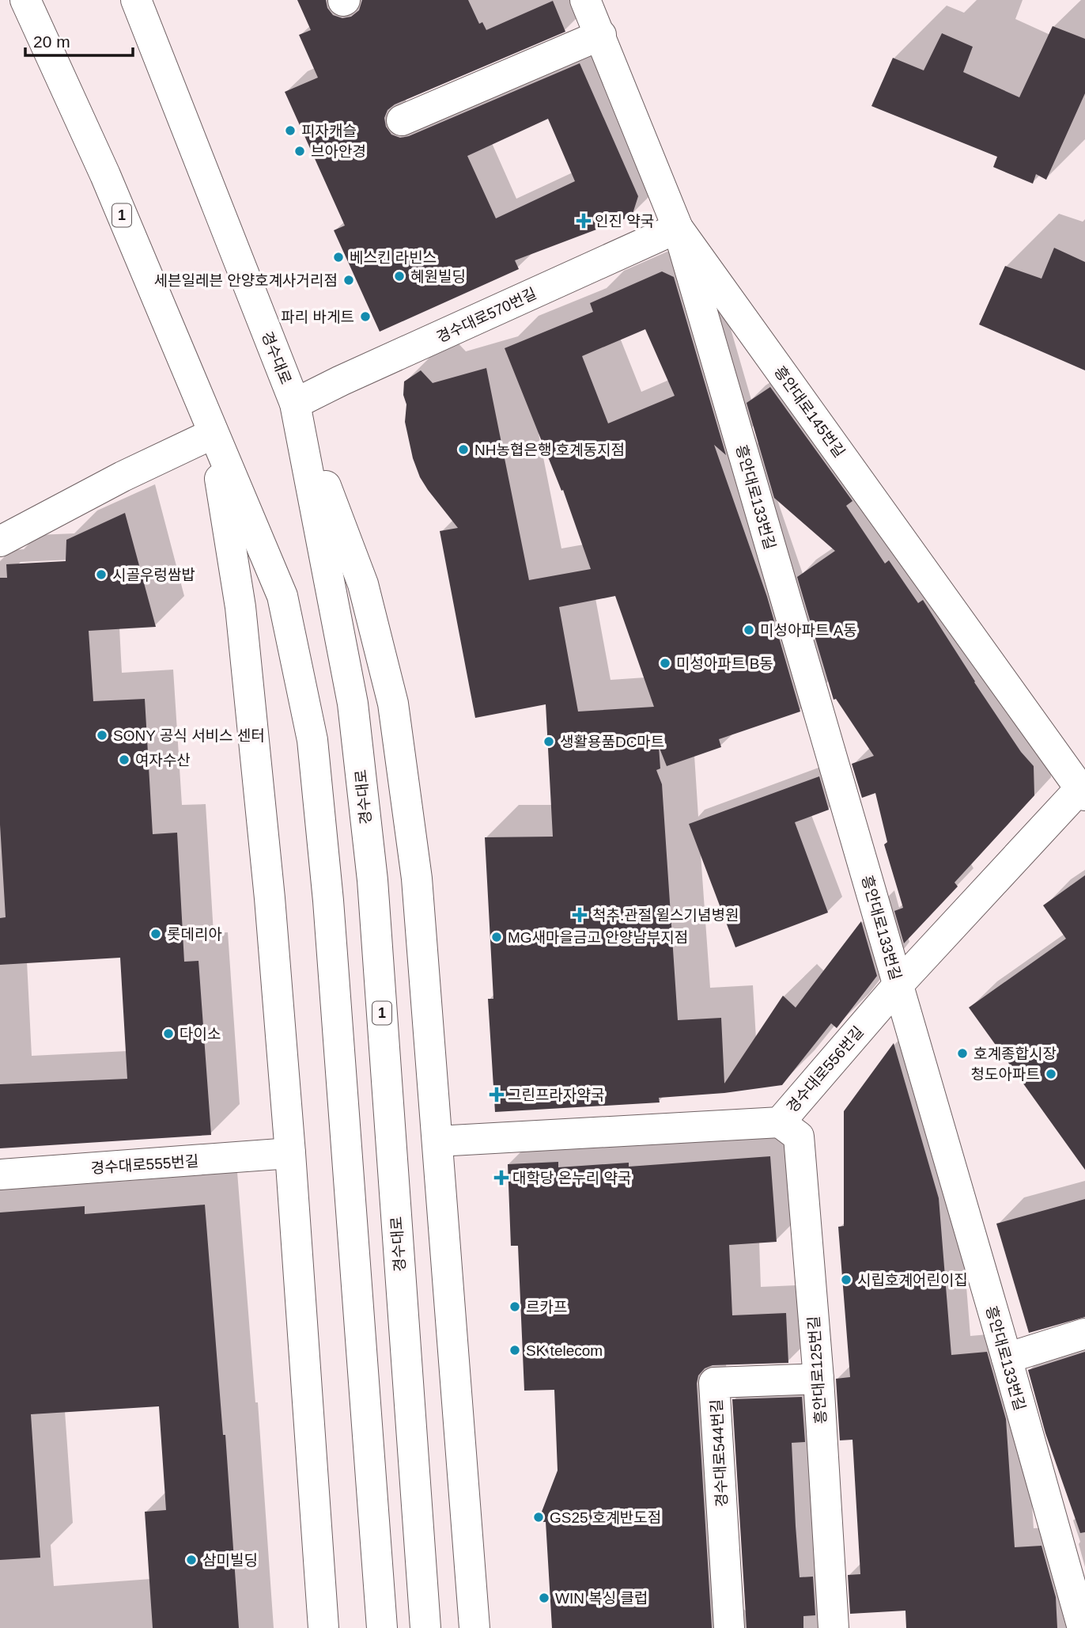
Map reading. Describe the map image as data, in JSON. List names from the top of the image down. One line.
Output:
{"streets":{"main road":["1","경수대로570번길","경수대로","흥안대로145번길","흥안대로133번길","경수대로556번길","경수대로555번길","흥안대로125번길","경수대로544번길"]},"crossings":[["경수대로570번길","경수대로"],["경수대로570번길","흥안대로145번길"],["경수대로570번길","흥안대로133번길"],["흥안대로145번길","흥안대로133번길"],["흥안대로145번길","경수대로556번길"],["흥안대로133번길","경수대로556번길"],["경수대로556번길","흥안대로125번길"],["흥안대로125번길","경수대로544번길"]],"places":{"other":["피자캐슬","브아안경","베스킨 라빈스","혜원빌딩","세븐일레븐 안양호계사거리점","파리 바게트","NH농협은행 호계동지점","시골우렁쌈밥","미성아파트 A동","미성아파트 B동","SONY 공식 서비스 센터","생활용품DC마트","여자수산","롯데리아","MG새마을금고 안양남부지점","다이소","호계종합시장","청도아파트","시립호계어린이집","르카프","SK telecom","GS25 호계반도점","삼미빌딩","WIN 복싱 클럽"],"health":["인진 약국","척추.관절 윌스기념병원","그린프라자약국","대학당 온누리 약국"]},"scale_bar":"20 m"}
